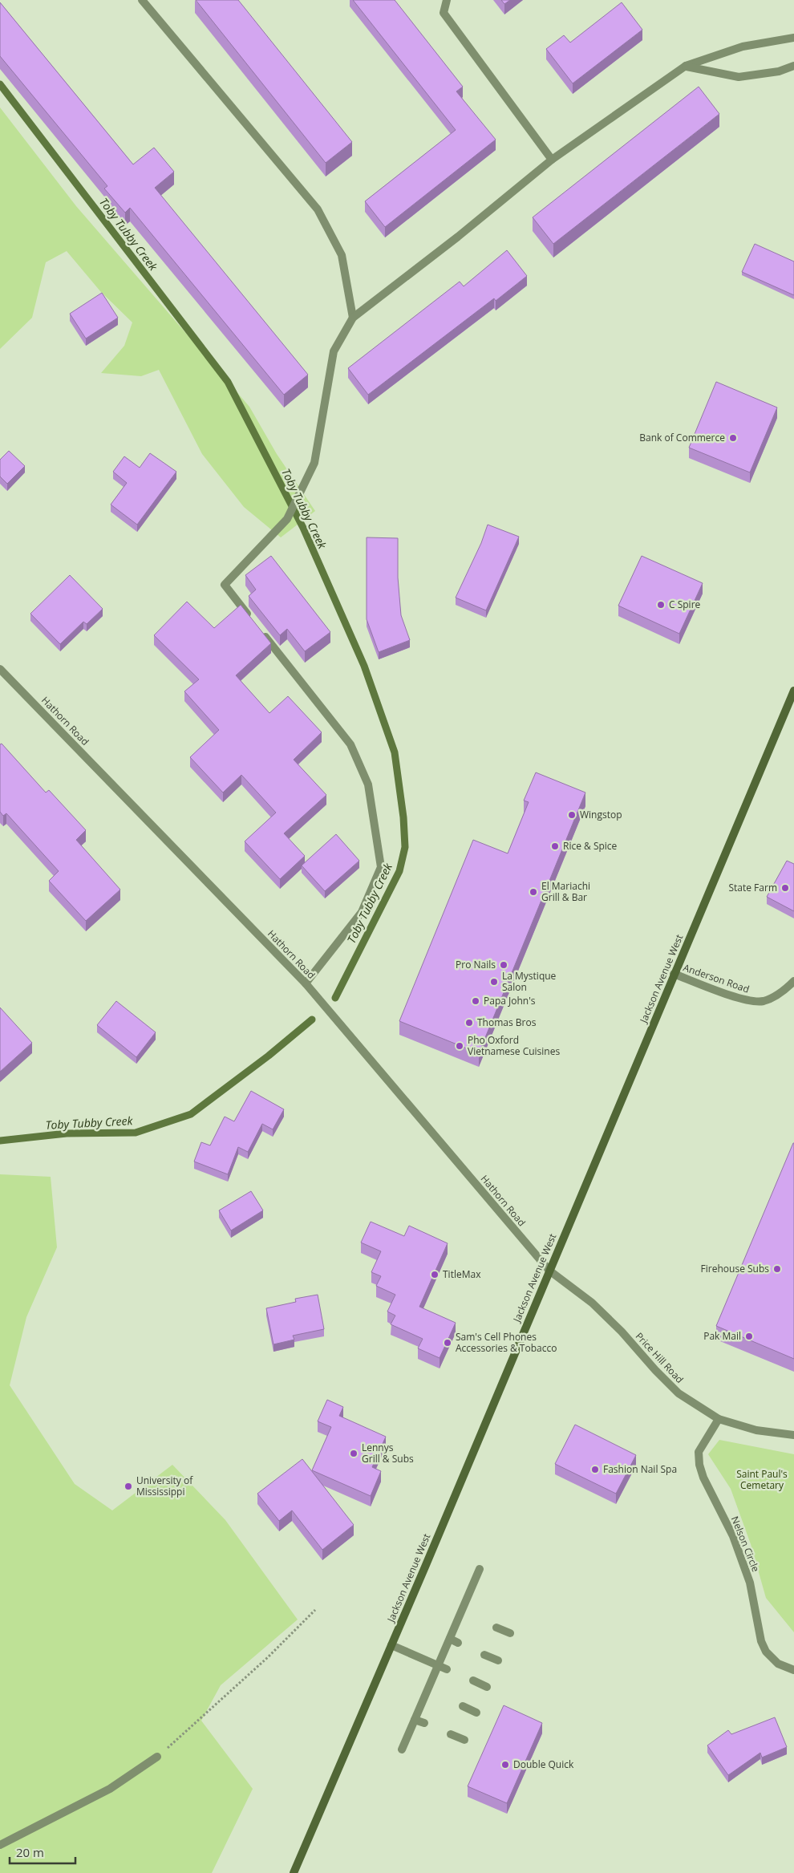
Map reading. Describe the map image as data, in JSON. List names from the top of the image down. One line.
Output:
{"streets":{"main road":["Jackson Avenue West"],"street":["Hathorn Road","Anderson Road","Price Hill Road","Nelson Circle"]},"crossings":[["Hathorn Road","Jackson Avenue West"],["Hathorn Road","Price Hill Road"],["Jackson Avenue West","Anderson Road"],["Jackson Avenue West","Price Hill Road"],["Price Hill Road","Nelson Circle"]],"water":["Toby Tubby Creek"],"parks":["Saint Paul's Cemetary"],"places":["Bank of Commerce","C Spire","Wingstop","Rice & Spice","State Farm","El Mariachi Grill & Bar","Pro Nails","La Mystique Salon","Papa John's","Thomas Bros","Pho Oxford Vietnamese Cuisines","Firehouse Subs","TitleMax","Pak Mail","Sam's Cell Phones Accessories & Tobacco","Lennys Grill & Subs","Fashion Nail Spa","University of Mississippi","Double Quick"],"scale_bar":"20 m"}
